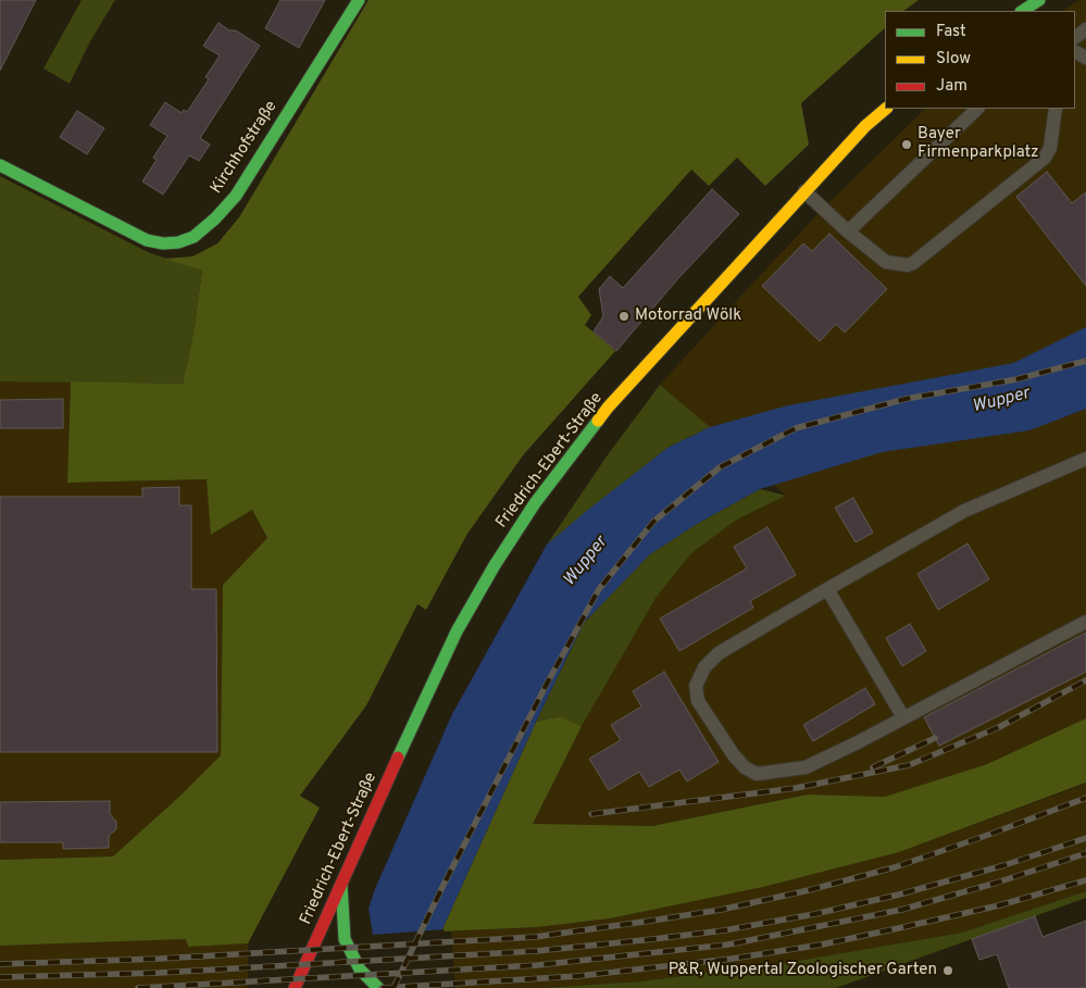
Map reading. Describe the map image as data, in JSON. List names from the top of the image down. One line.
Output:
{"streets":{"main road":["Kirchhofstraße","Friedrich-Ebert-Straße"]},"water":["Wupper"],"places":["Bayer Firmenparkplatz","Motorrad Wölk","P&R, Wuppertal Zoologischer Garten"],"legend":["Fast","Slow","Jam"]}
